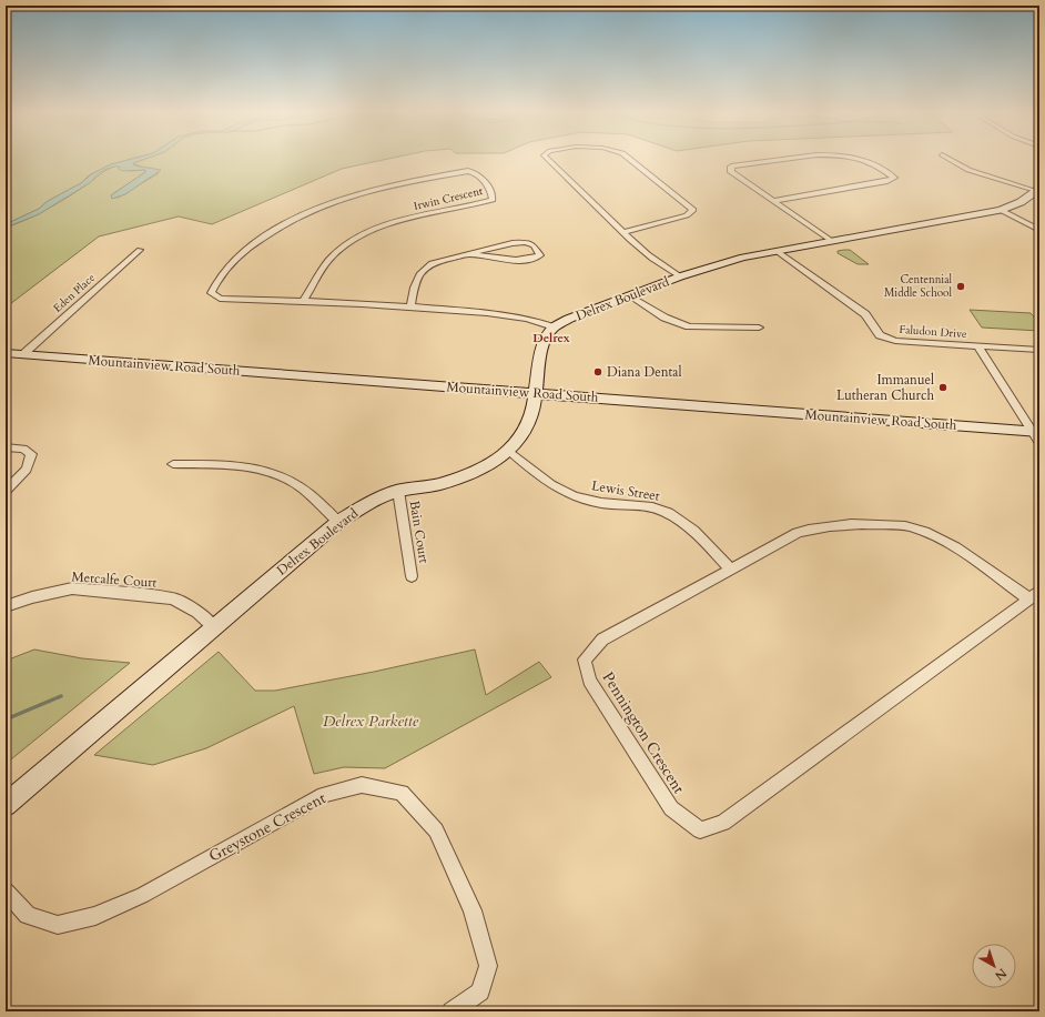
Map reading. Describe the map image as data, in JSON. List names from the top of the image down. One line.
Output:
{"streets":{"street":["Irwin Crescent","Eden Place","Delrex Boulevard","Faludon Drive","Mountainview Road South","Lewis Street","Bain Court","Metcalfe Court","Pennington Crescent","Greystone Crescent"]},"crossings":[["Irwin Crescent","Delrex Boulevard"],["Eden Place","Mountainview Road South"],["Delrex Boulevard","Faludon Drive"],["Delrex Boulevard","Mountainview Road South"],["Delrex Boulevard","Lewis Street"],["Delrex Boulevard","Bain Court"],["Delrex Boulevard","Metcalfe Court"],["Lewis Street","Pennington Crescent"]],"districts":["Delrex"],"parks":["Delrex Parkette"],"places":["Centennial Middle School","Diana Dental","Immanuel Lutheran Church"],"north":"bottom right"}
